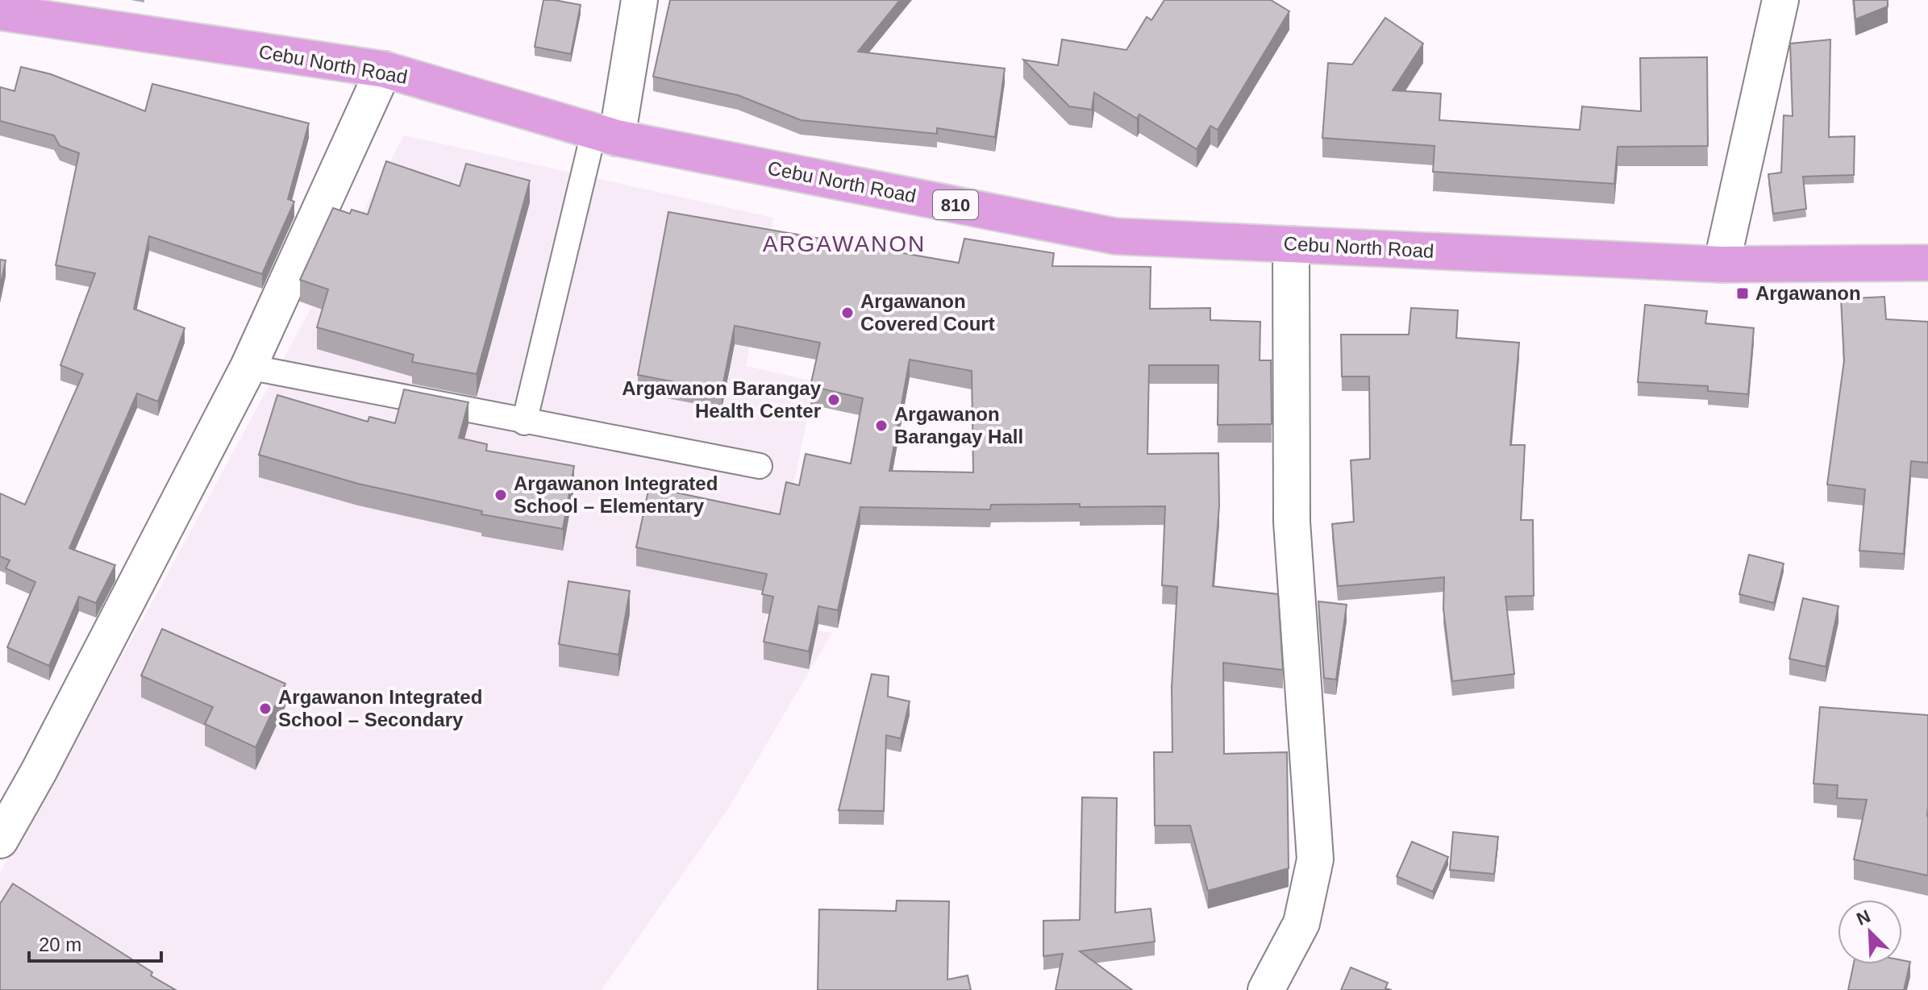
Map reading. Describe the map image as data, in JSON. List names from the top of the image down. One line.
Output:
{"streets":{"highway":["Cebu North Road","810"]},"districts":["ARGAWANON"],"places":{"transit":["Argawanon"],"other":["Argawanon Covered Court","Argawanon Barangay Health Center","Argawanon Barangay Hall","Argawanon Integrated School – Elementary","Argawanon Integrated School – Secondary"]},"scale_bar":"20 m","north":"top left"}
